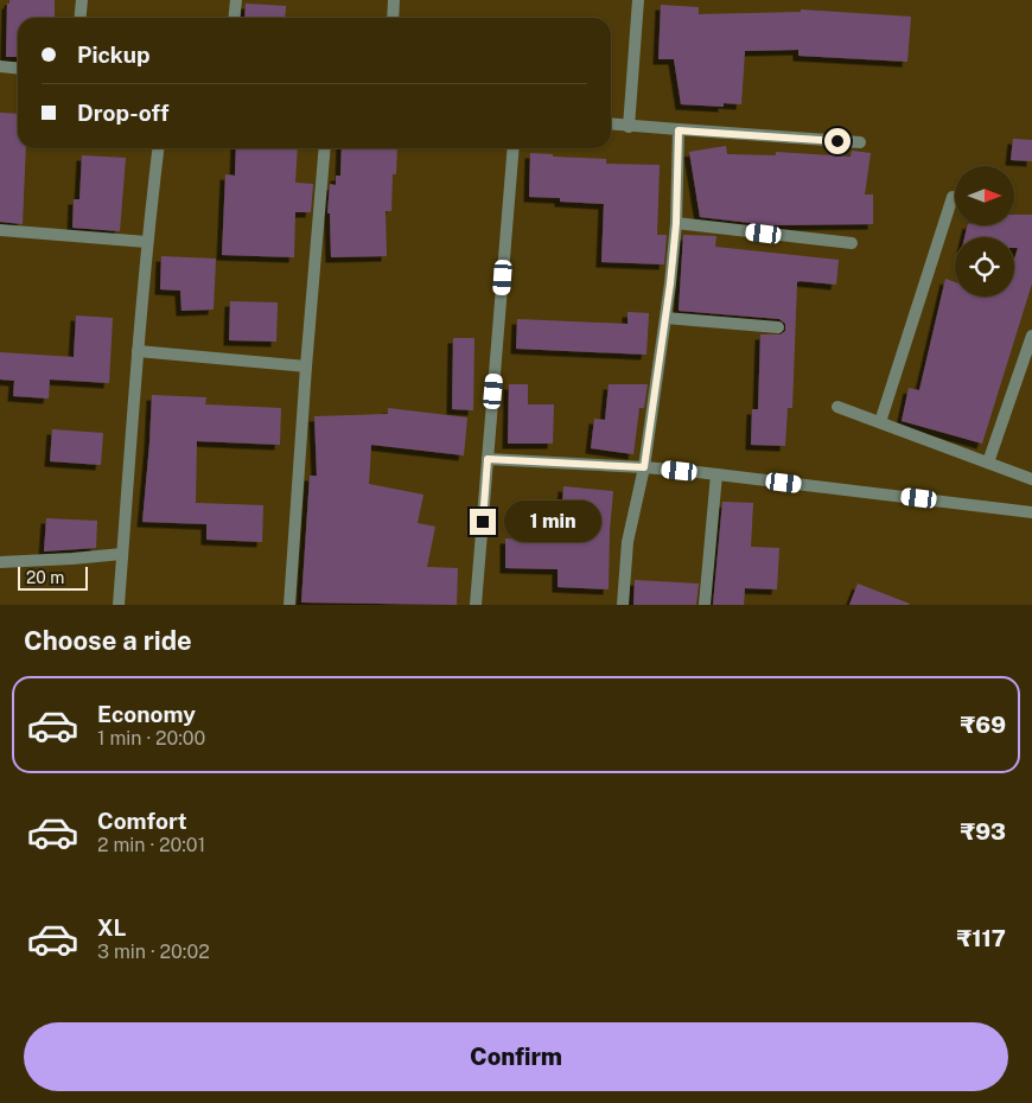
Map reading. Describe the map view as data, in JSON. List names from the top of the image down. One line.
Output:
{"scale_bar":"20 m","north":"right","page":{"banner":["Pickup","Drop-off"],"bubble":"1 min","scale":"20 m","heading":"Choose a ride","list":[{"name":"Economy","note":"1 min · 20:00","value":"₹69"},{"name":"Comfort","note":"2 min · 20:01","value":"₹93"},{"name":"XL","note":"3 min · 20:02","value":"₹117"}],"buttons":"Confirm"}}
